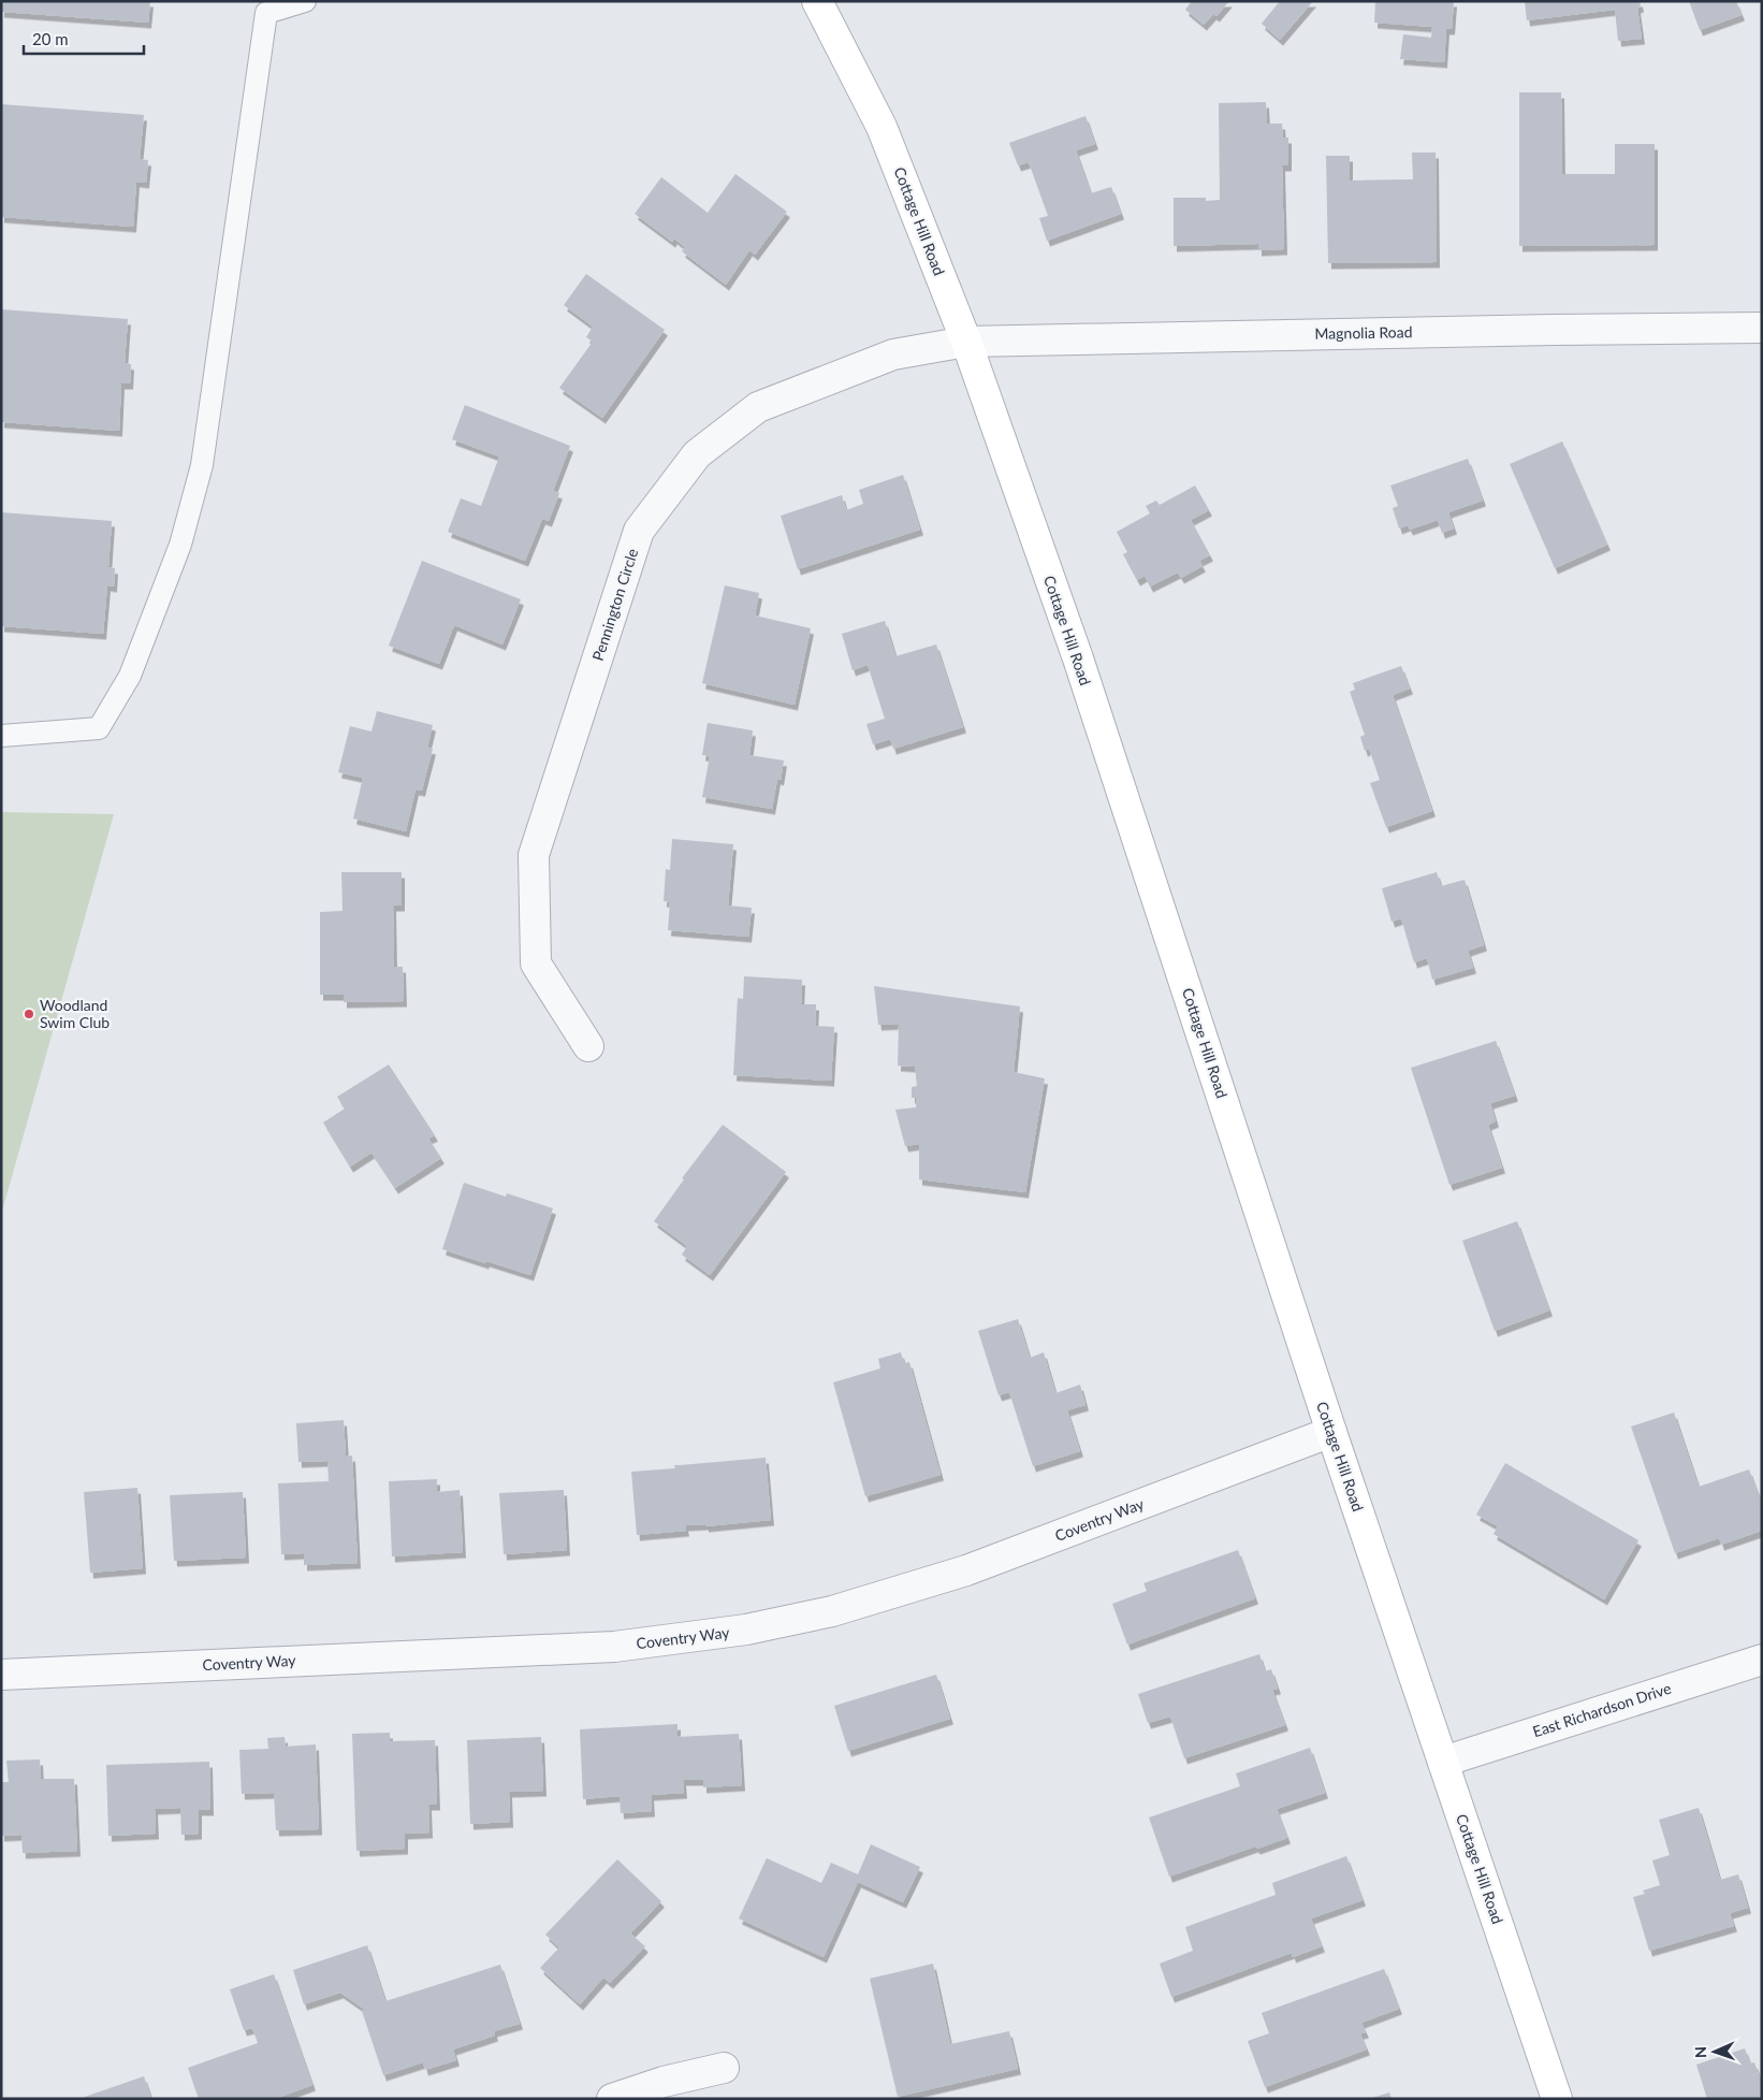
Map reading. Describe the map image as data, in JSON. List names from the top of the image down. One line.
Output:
{"streets":{"street":["Cottage Hill Road","Magnolia Road","Pennington Circle","Coventry Way","East Richardson Drive"]},"crossings":[["Cottage Hill Road","Magnolia Road"],["Cottage Hill Road","Pennington Circle"],["Cottage Hill Road","Coventry Way"],["Cottage Hill Road","East Richardson Drive"],["Magnolia Road","Pennington Circle"]],"places":["Woodland Swim Club"],"scale_bar":"20 m","north":"left"}
